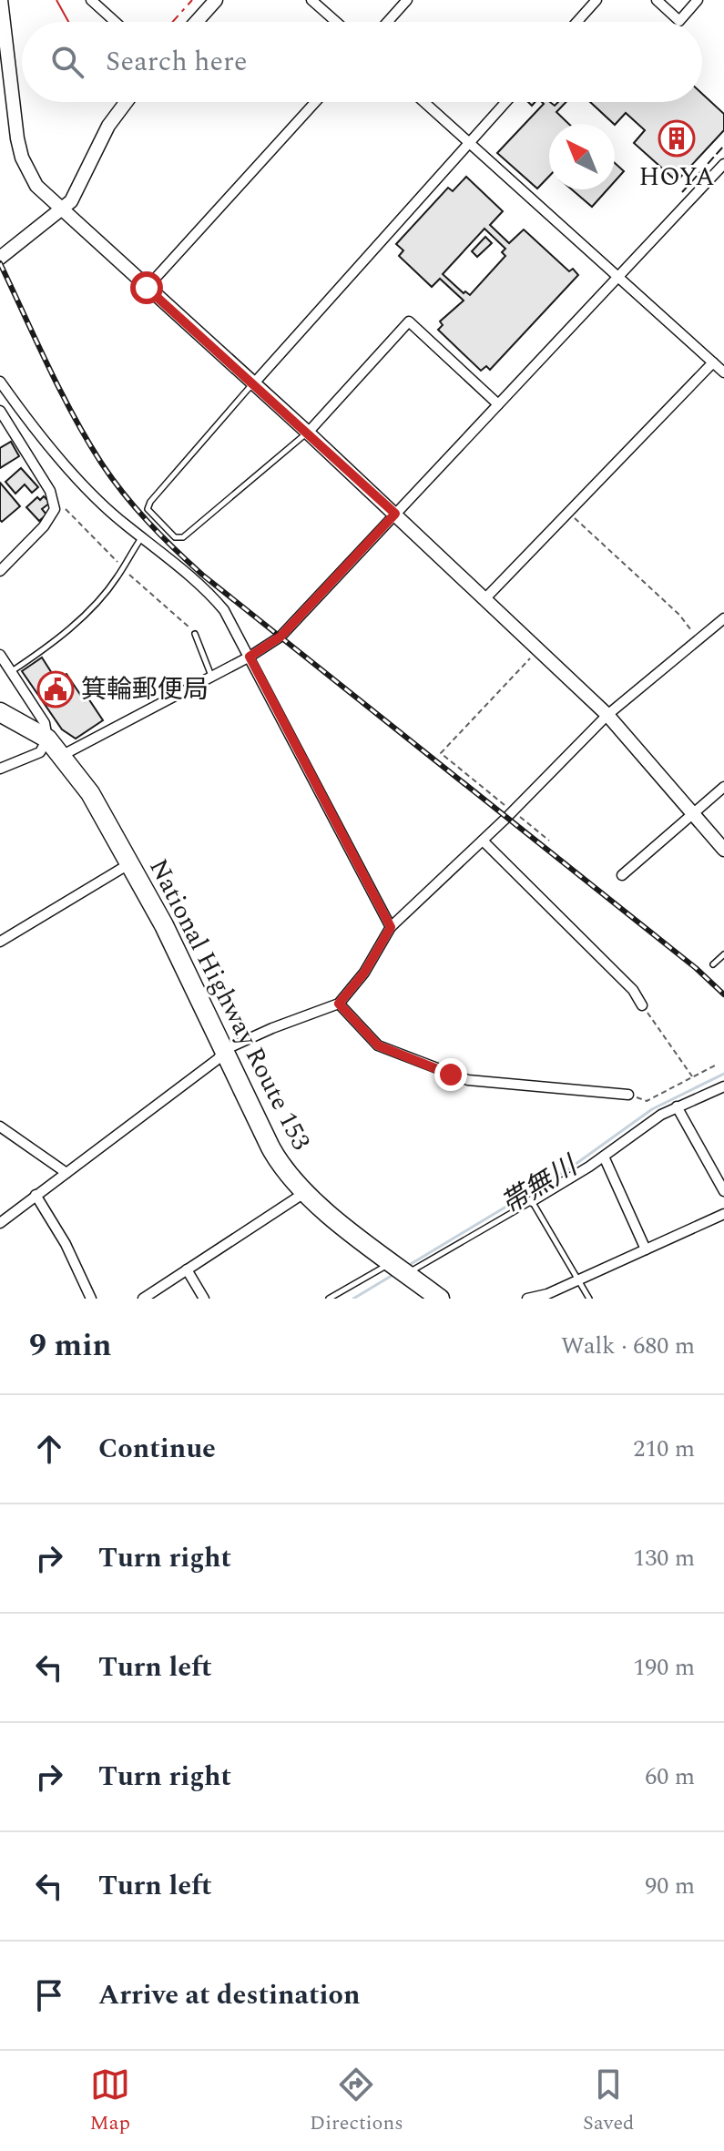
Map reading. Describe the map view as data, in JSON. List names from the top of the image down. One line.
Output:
{"streets":{"highway":["National Highway Route 153"]},"water":["帯無川"],"places":{"building":["HOYA"],"public building":["箕輪郵便局"]},"north":"top left","page":{"search":"Search here","heading":["9 min","Walk · 680 m"],"list":[["Continue","210 m"],["Turn right","130 m"],["Turn left","190 m"],["Turn right","60 m"],["Turn left","90 m"],"Arrive at destination"],"nav":["Map","Directions","Saved"]}}
